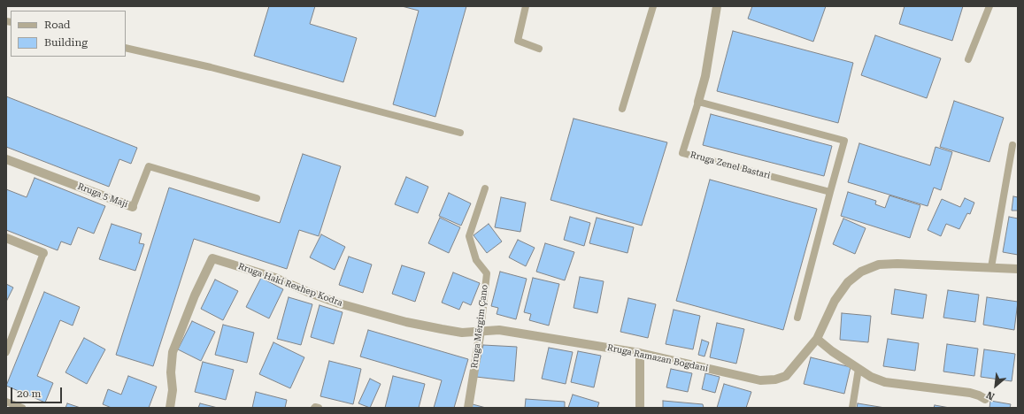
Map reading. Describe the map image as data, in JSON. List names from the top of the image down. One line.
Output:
{"streets":{"street":["Rruga Zenel Bastari","Rruga 5 Maji","Rruga Haki Rexhep Kodra","Rruga Mërgim Çano","Rruga Ramazan Bogdani"]},"crossings":[["Rruga Haki Rexhep Kodra","Rruga Mërgim Çano"],["Rruga Haki Rexhep Kodra","Rruga Ramazan Bogdani"],["Rruga Mërgim Çano","Rruga Ramazan Bogdani"]],"legend":["Road","Building"],"scale_bar":"20 m","north":"bottom left"}
